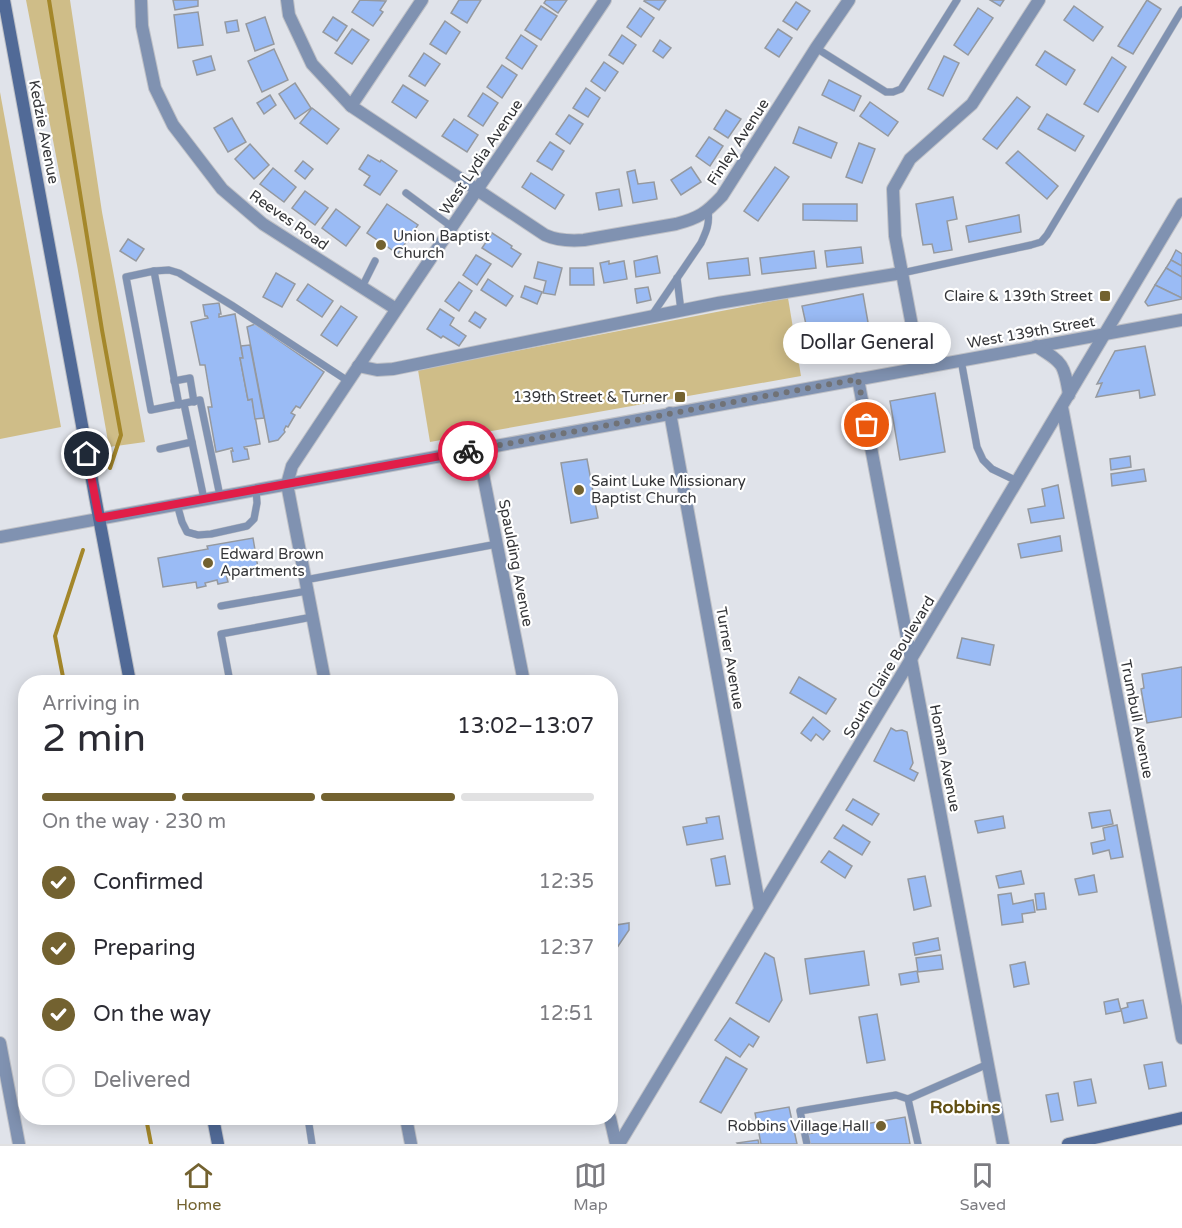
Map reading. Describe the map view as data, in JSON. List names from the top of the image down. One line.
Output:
{"streets":{"main road":["Kedzie Avenue"],"street":["Finley Avenue","West Lydia Avenue","Reeves Road","West 139th Street","Spaulding Avenue","Turner Avenue","South Claire Boulevard","Trumbull Avenue","Homan Avenue"]},"crossings":[["Kedzie Avenue","West 139th Street"],["Finley Avenue","West Lydia Avenue"],["West Lydia Avenue","Reeves Road"],["West Lydia Avenue","West 139th Street"],["West 139th Street","Spaulding Avenue"],["West 139th Street","Turner Avenue"],["West 139th Street","South Claire Boulevard"],["West 139th Street","Homan Avenue"],["Turner Avenue","South Claire Boulevard"],["South Claire Boulevard","Trumbull Avenue"],["South Claire Boulevard","Homan Avenue"]],"districts":["Robbins"],"places":{"other":["Union Baptist Church","Dollar General","Saint Luke Missionary Baptist Church","Edward Brown Apartments","Robbins Village Hall"],"transit":["Claire & 139th Street","139th Street & Turner"]},"page":{"bubble":"Dollar General","heading":["2 min","Arriving in","13:02–13:07"],"bar":"On the way · 230 m","list":[["Confirmed","12:35"],["Preparing","12:37"],["On the way","12:51"],"Delivered"],"tabs":["Home","Map","Saved"]}}
